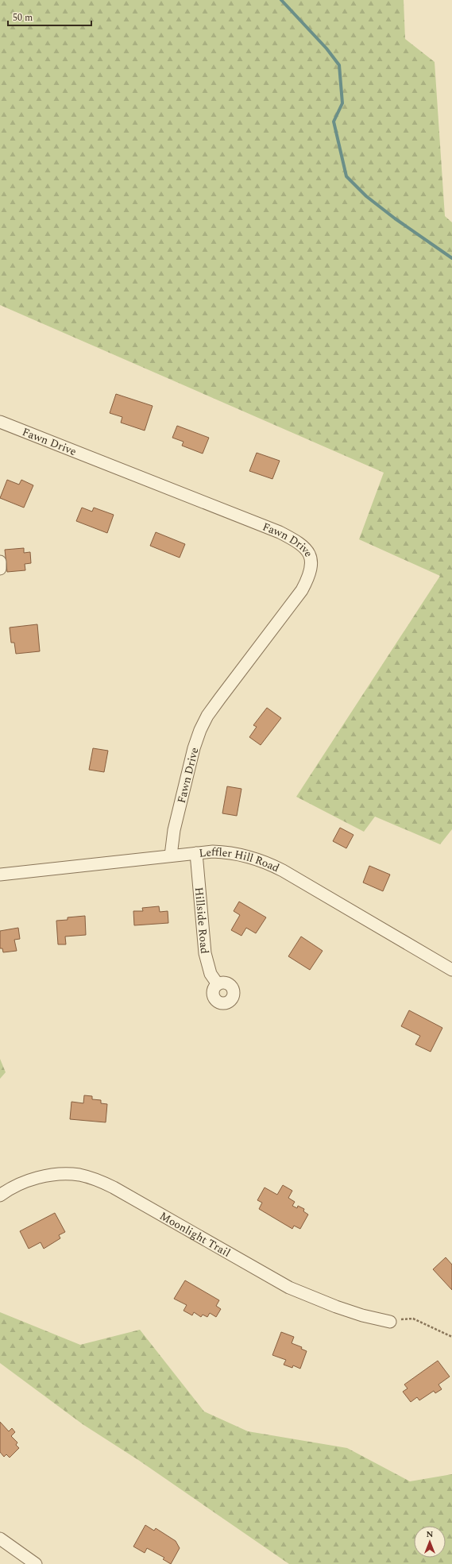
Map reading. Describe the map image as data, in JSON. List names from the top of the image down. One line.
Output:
{"streets":{"street":["Fawn Drive","Leffler Hill Road","Hillside Road","Moonlight Trail"]},"crossings":[["Fawn Drive","Leffler Hill Road"],["Leffler Hill Road","Hillside Road"]],"scale_bar":"50 m","north":"top"}
